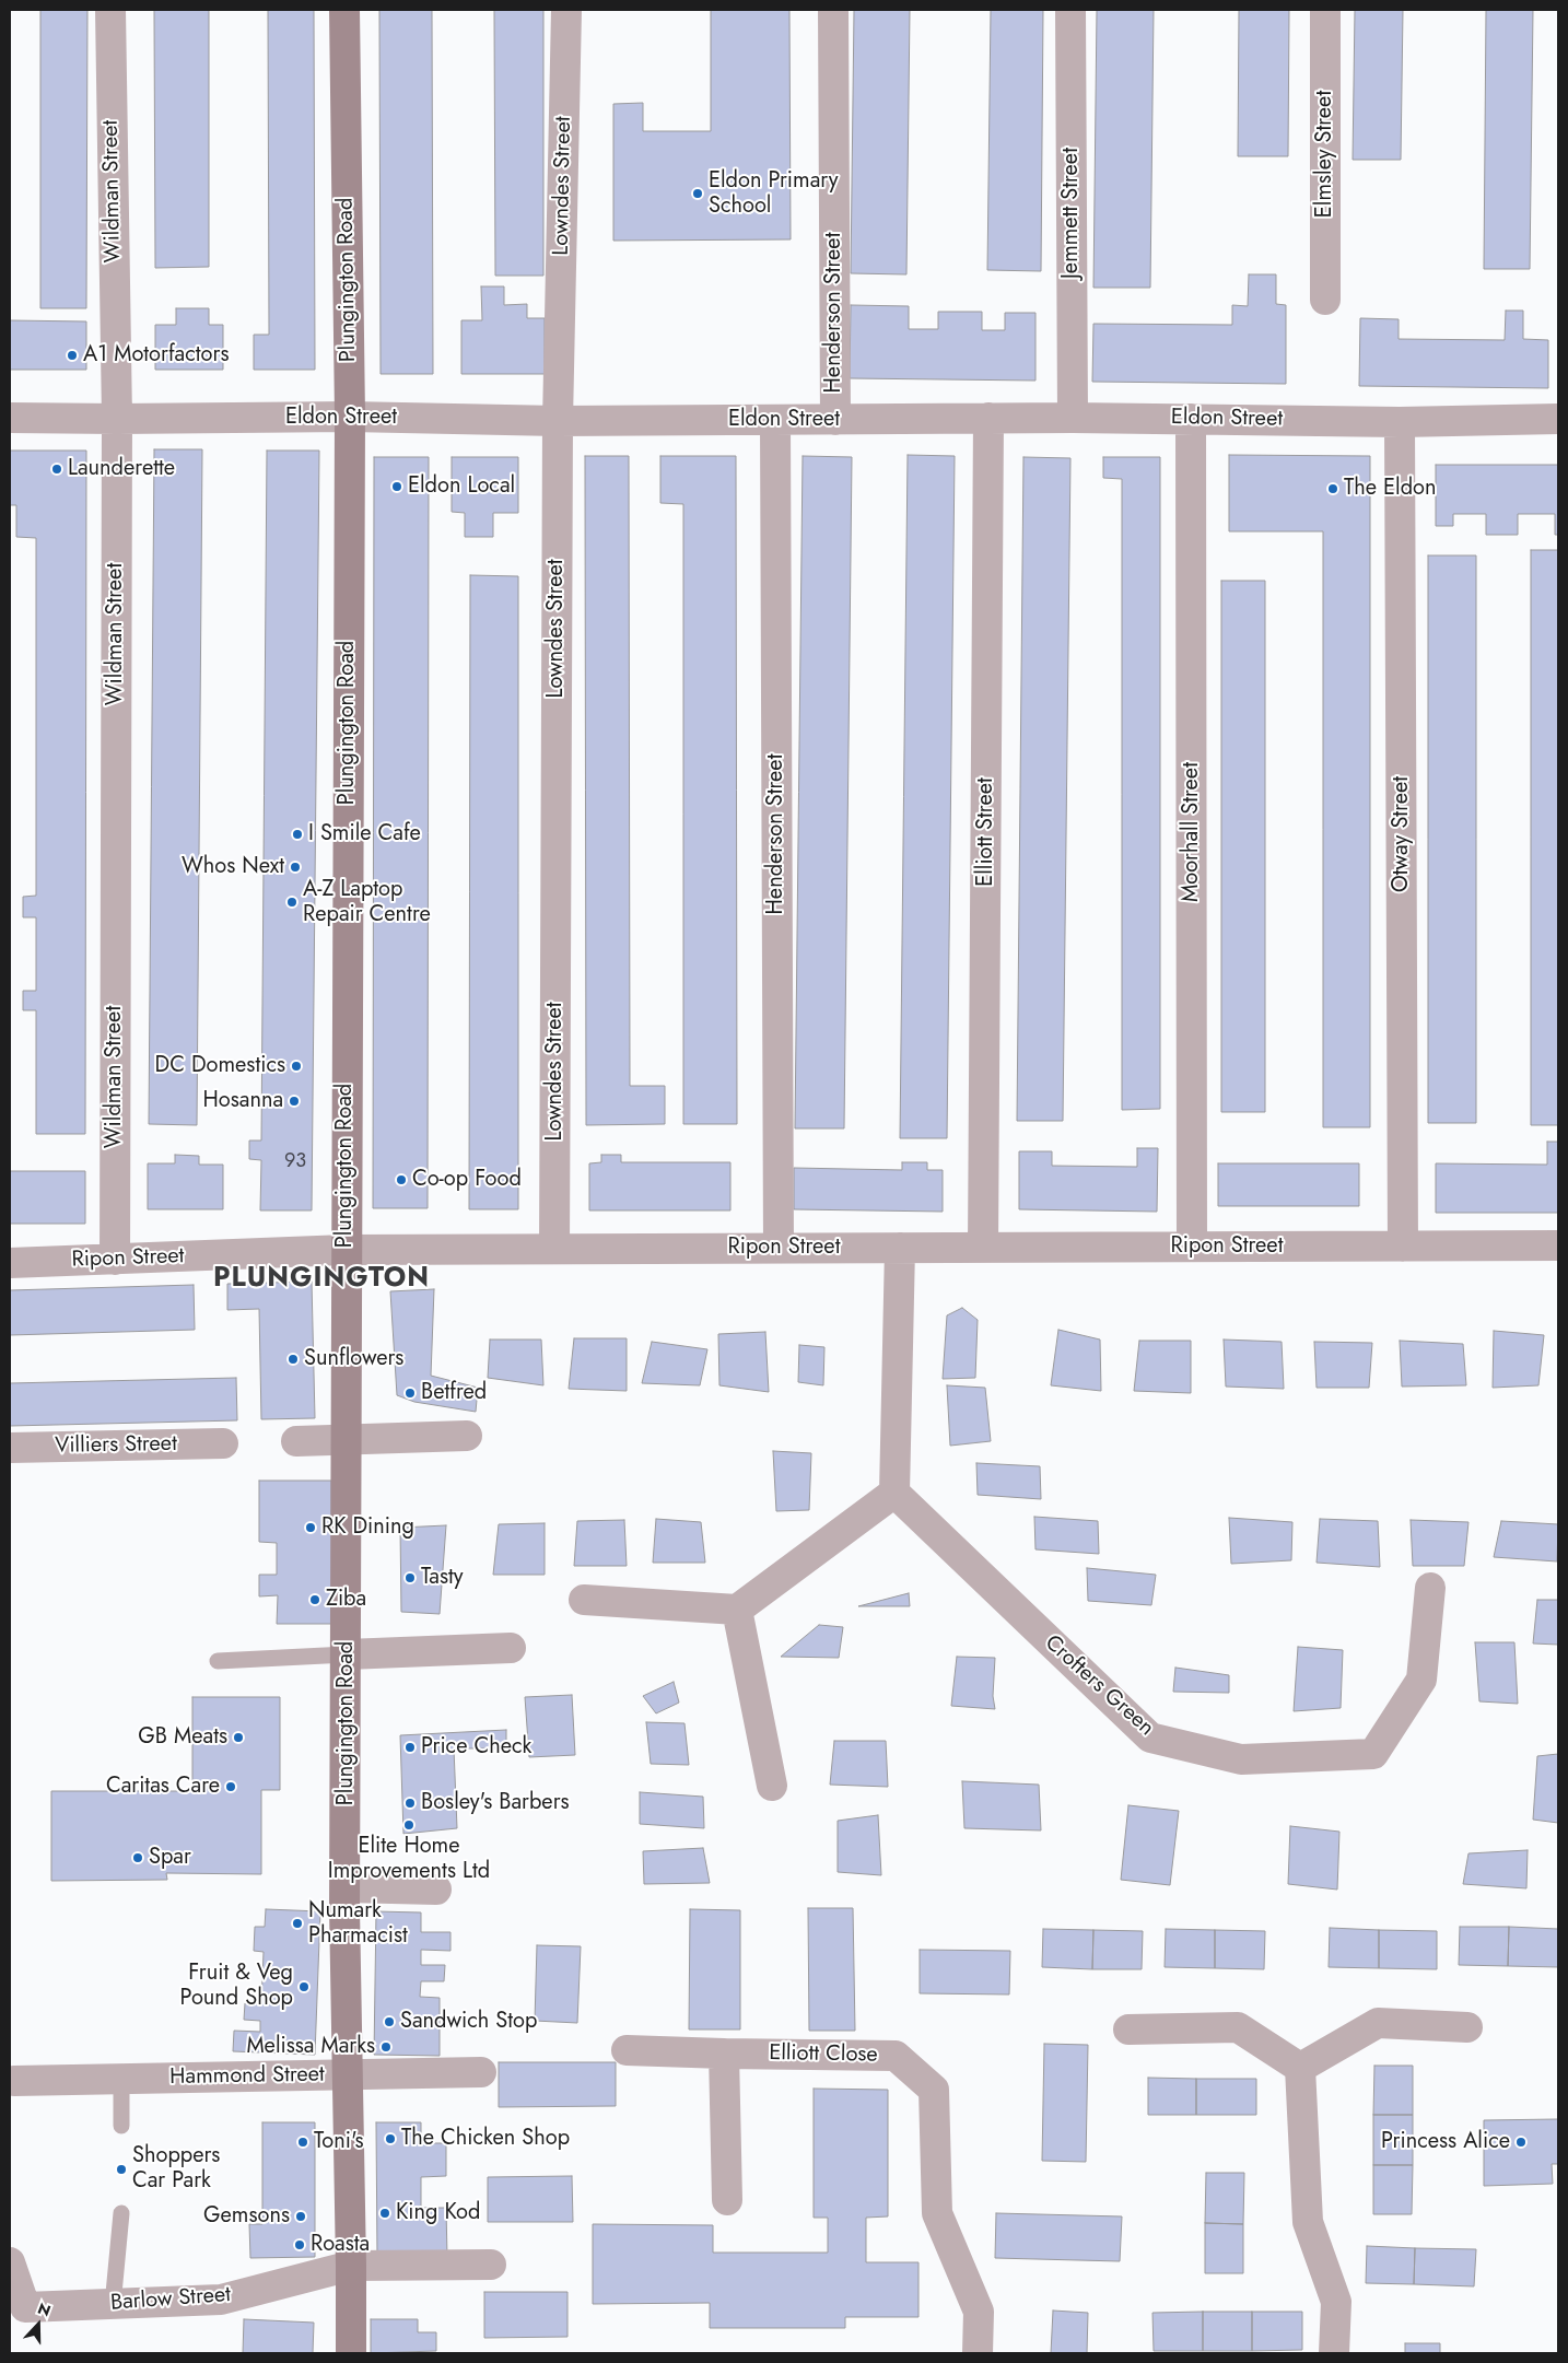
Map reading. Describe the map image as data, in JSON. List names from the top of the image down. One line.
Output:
{"streets":{"street":["Elmsley Street","Lowndes Street","Wildman Street","Jemmett Street","Plungington Road","Henderson Street","Eldon Street","Elliott Street","Moorhall Street","Otway Street","Ripon Street","Villiers Street","Crofters Green","Elliott Close","Hammond Street","Barlow Street"]},"crossings":[["Lowndes Street","Eldon Street"],["Lowndes Street","Ripon Street"],["Wildman Street","Eldon Street"],["Wildman Street","Ripon Street"],["Jemmett Street","Eldon Street"],["Plungington Road","Eldon Street"],["Plungington Road","Ripon Street"],["Plungington Road","Hammond Street"],["Plungington Road","Barlow Street"],["Henderson Street","Eldon Street"],["Henderson Street","Ripon Street"],["Eldon Street","Elliott Street"],["Eldon Street","Moorhall Street"],["Eldon Street","Otway Street"],["Elliott Street","Ripon Street"],["Moorhall Street","Ripon Street"],["Otway Street","Ripon Street"]],"districts":["PLUNGINGTON"],"places":["Eldon Primary School","A1 Motorfactors","Launderette","Eldon Local","The Eldon","I Smile Cafe","Whos Next","A-Z Laptop Repair Centre","DC Domestics","Hosanna","Co-op Food","Sunflowers","Betfred","RK Dining","Tasty","Ziba","GB Meats","Price Check","Caritas Care","Bosley's Barbers","Elite Home Improvements Ltd","Spar","Numark Pharmacist","Fruit & Veg Pound Shop","Sandwich Stop","Melissa Marks","The Chicken Shop","Toni's","Princess Alice","Shoppers Car Park","King Kod","Gemsons","Roasta"],"house_numbers":["93"],"north":"top"}
